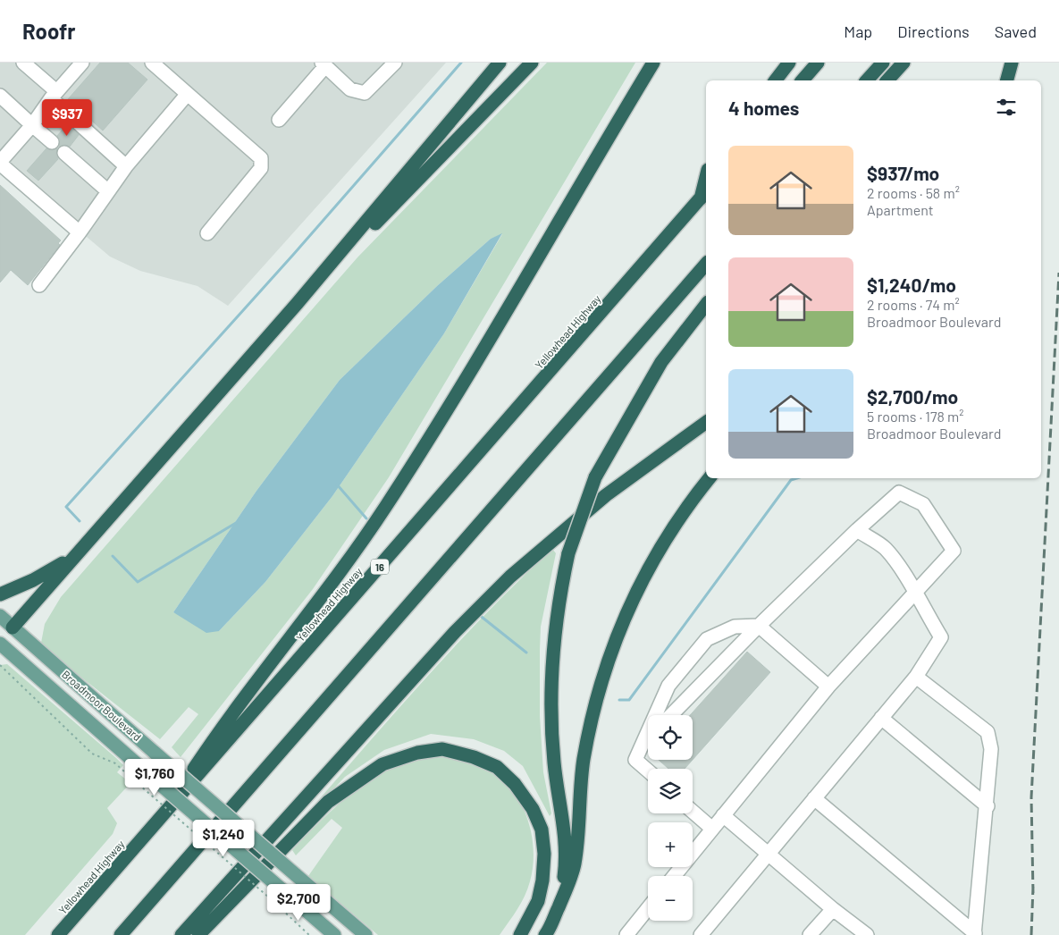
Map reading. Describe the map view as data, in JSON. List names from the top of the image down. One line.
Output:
{"streets":{"highway":["Yellowhead Highway","16"],"main road":["Broadmoor Boulevard"]},"page":{"header":"Roofr","nav":["Map","Directions","Saved"],"heading":"4 homes","price":["$937","$1,760","$1,240","$2,700"],"list":[{"name":"$937/mo","note":"2 rooms · 58 m² · Apartment"},{"name":"$1,240/mo","note":"2 rooms · 74 m² · Broadmoor Boulevard"},{"name":"$2,700/mo","note":"5 rooms · 178 m² · Broadmoor Boulevard"}],"map_buttons":["+","−"]}}
